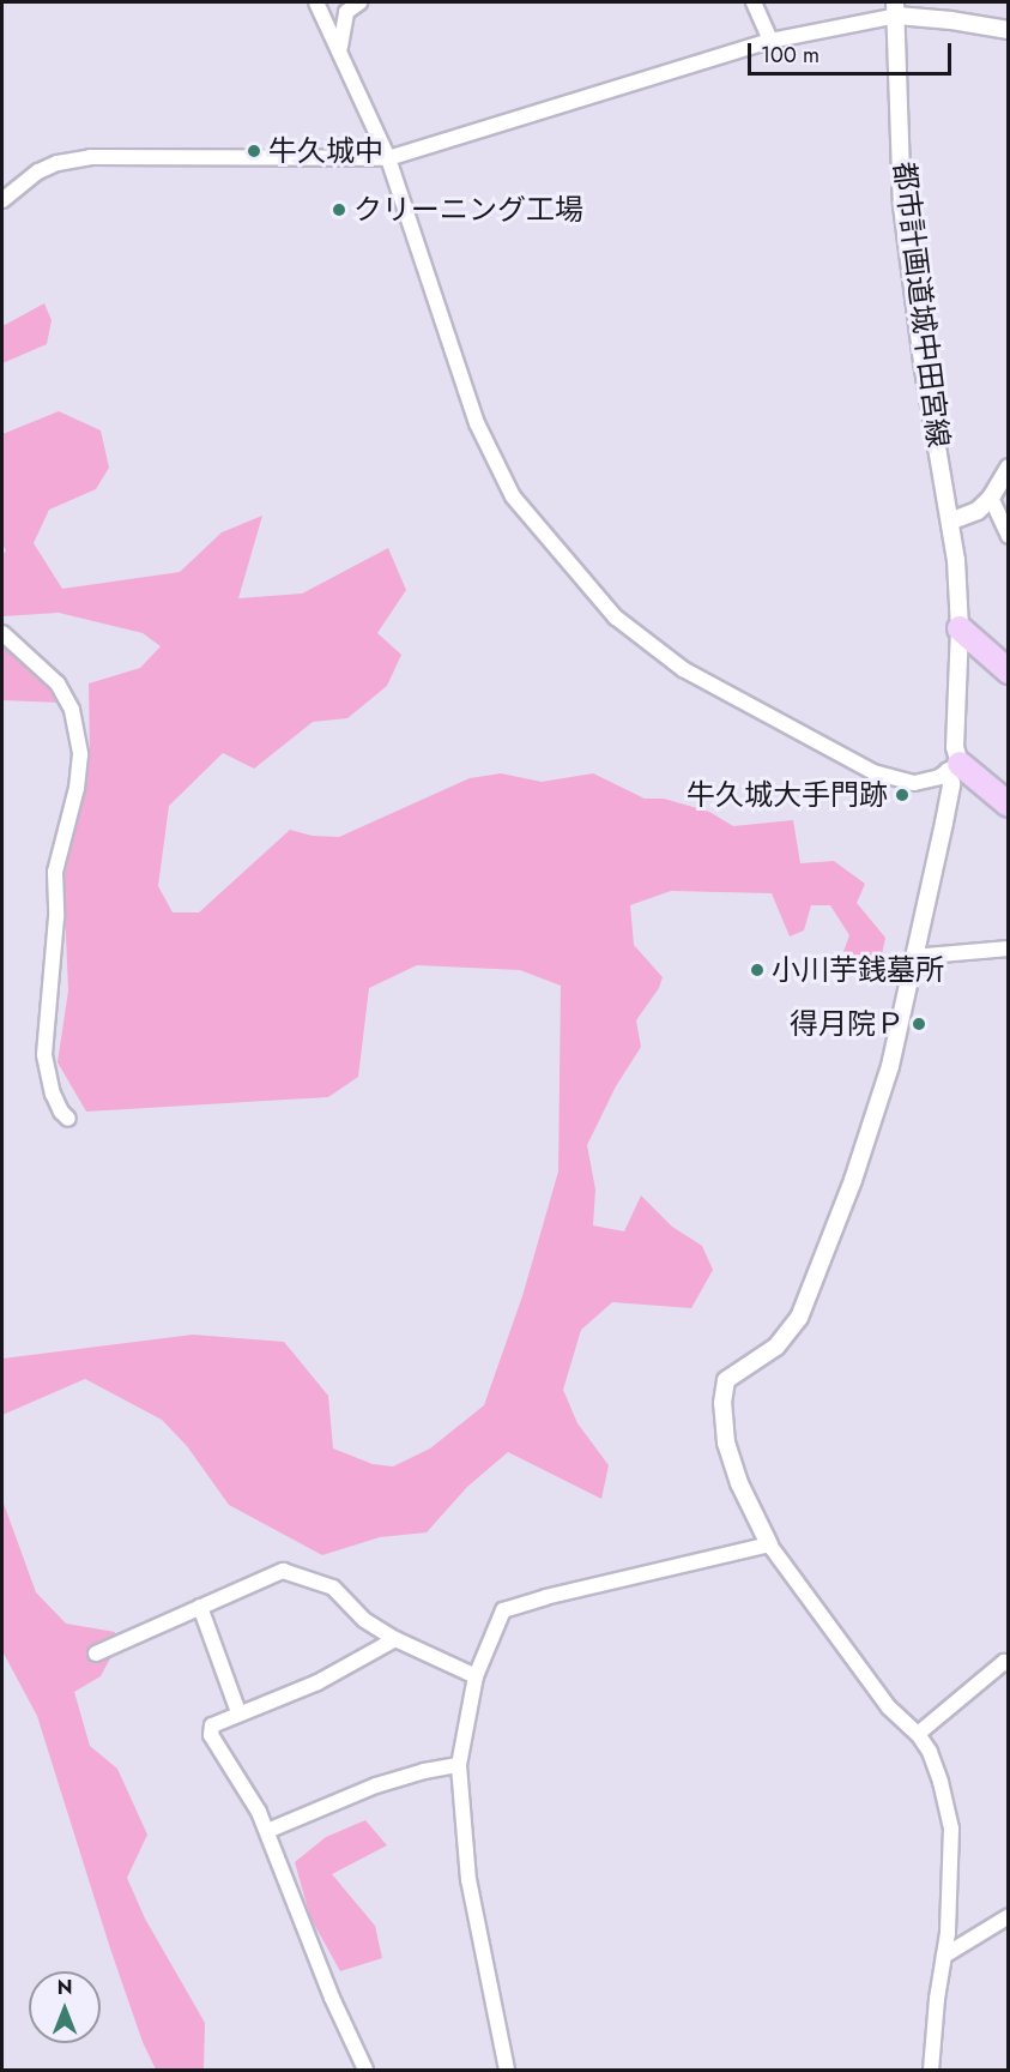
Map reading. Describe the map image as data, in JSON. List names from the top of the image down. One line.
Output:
{"streets":{"street":["都市計画道城中田宮線"]},"places":["牛久城中","クリーニング工場","牛久城大手門跡","小川芋銭墓所","得月院Ｐ"],"scale_bar":"100 m","north":"top"}
